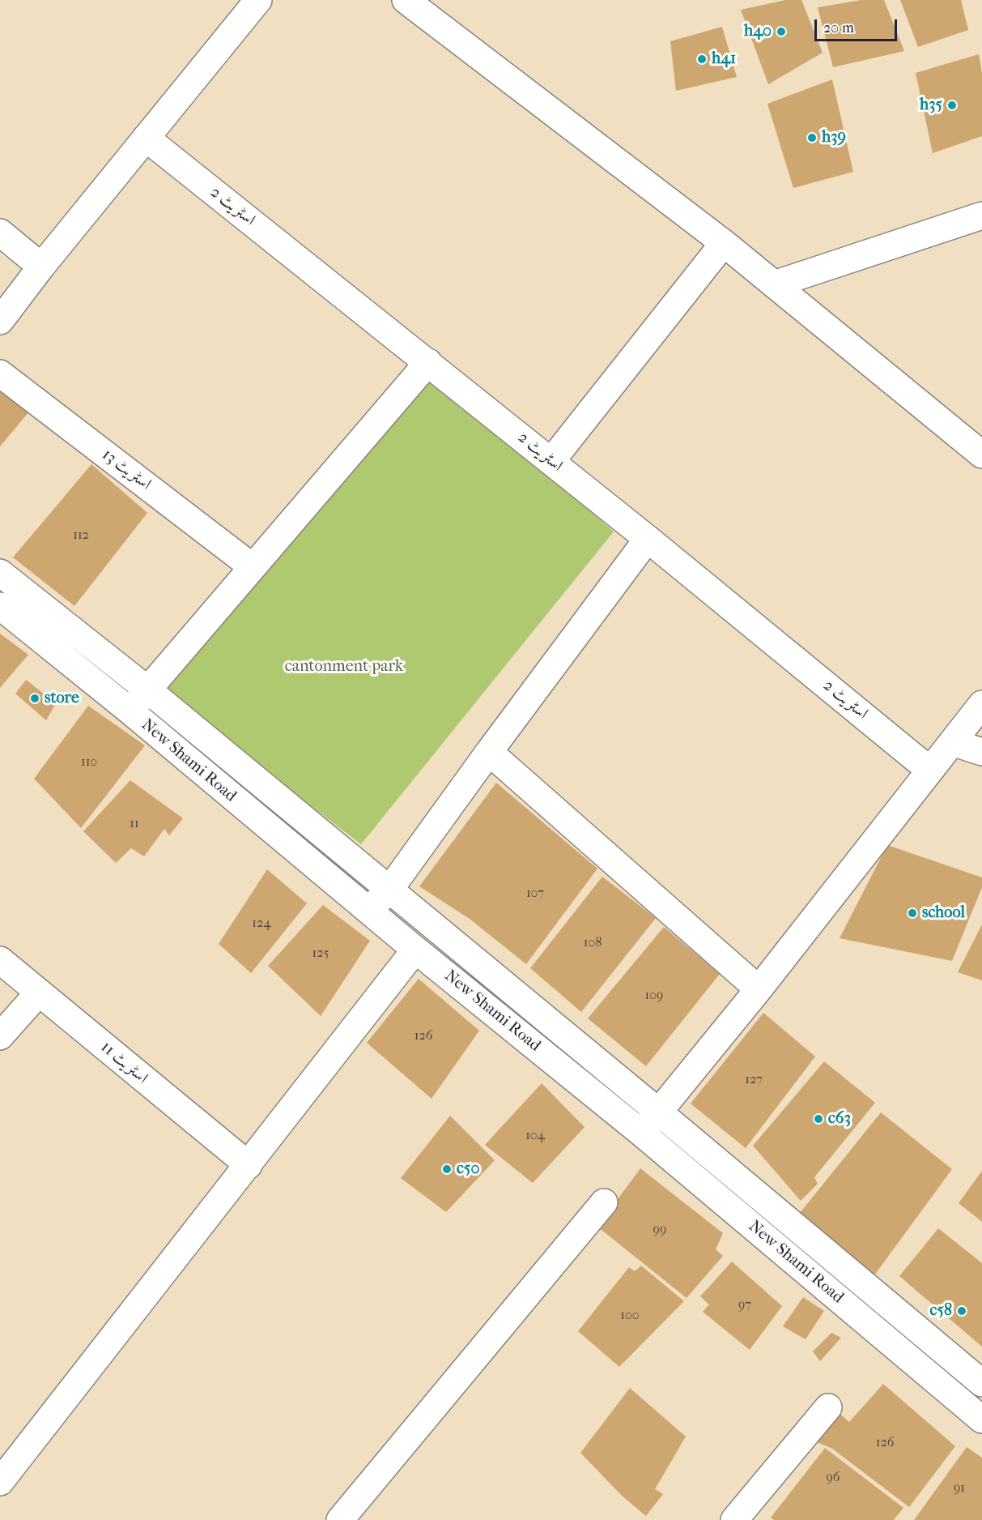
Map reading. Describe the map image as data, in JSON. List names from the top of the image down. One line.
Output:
{"streets":{"street":["اسٹریٹ 2","اسٹریٹ 13","New Shami Road","اسٹریٹ 11"]},"parks":["cantonment park"],"places":["h40","h41","h35","h39","store","school","c63","c50","c58"],"house_numbers":["112","110","11","107","124","108","125","109","126","127","104","99","97","100","126","96","91"],"scale_bar":"20 m"}
